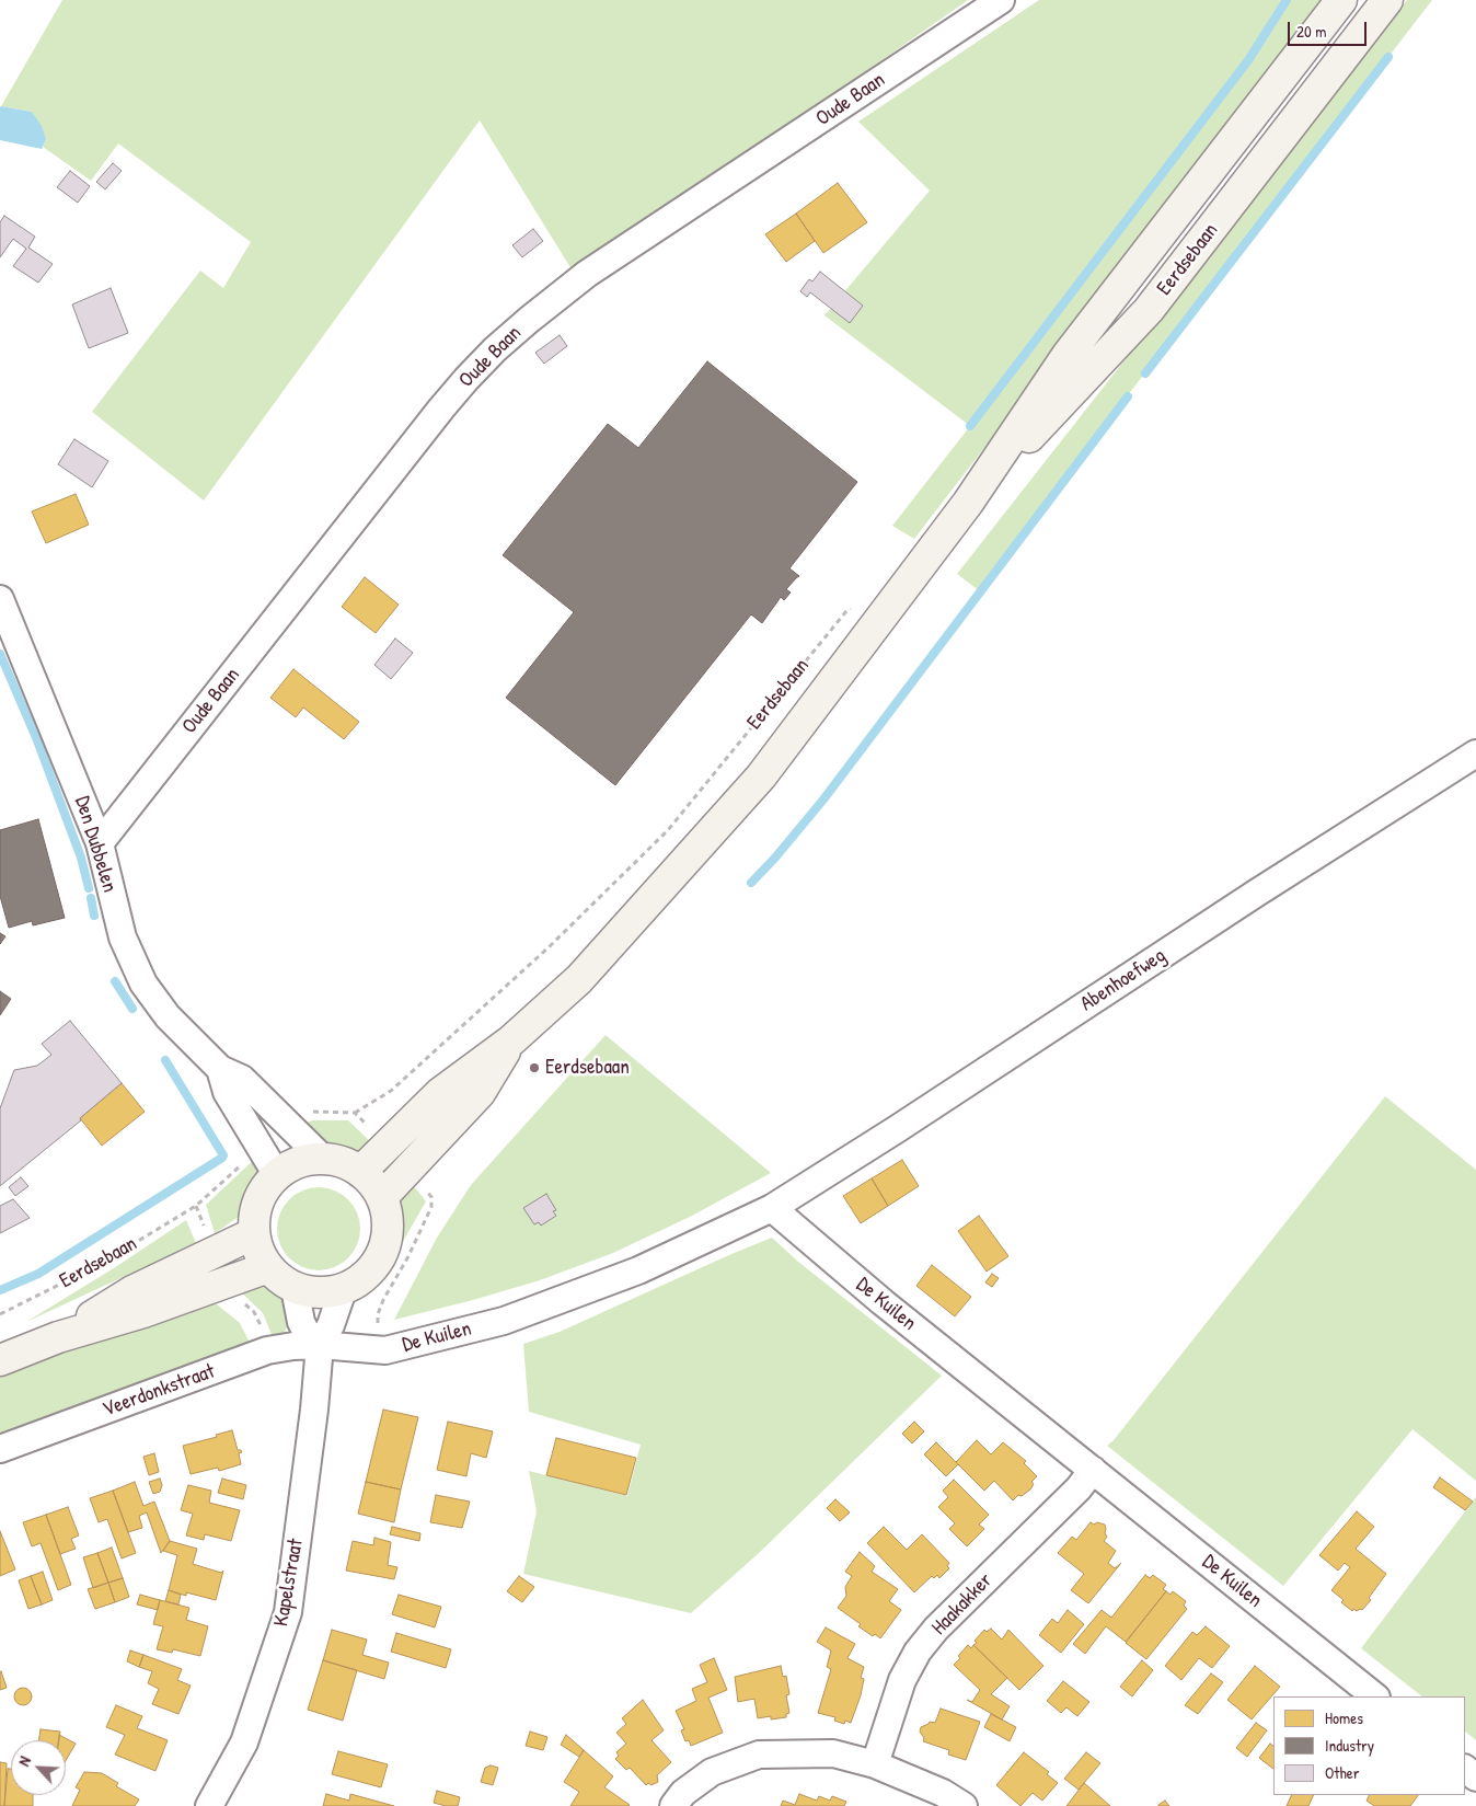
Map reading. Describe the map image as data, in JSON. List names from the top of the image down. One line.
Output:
{"streets":{"main road":["Eerdsebaan"],"street":["Oude Baan","Den Dubbelen","Abenhoefweg","De Kuilen","Veerdonkstraat","Kapelstraat","Haakakker"]},"crossings":[["Oude Baan","Den Dubbelen"],["Eerdsebaan","Den Dubbelen"],["Eerdsebaan","Kapelstraat"],["Den Dubbelen","Kapelstraat"],["Abenhoefweg","De Kuilen"],["De Kuilen","Veerdonkstraat"],["De Kuilen","Kapelstraat"],["De Kuilen","Haakakker"],["Veerdonkstraat","Kapelstraat"]],"places":["Eerdsebaan"],"legend":["Homes","Industry","Other"],"scale_bar":"20 m","north":"top left"}
